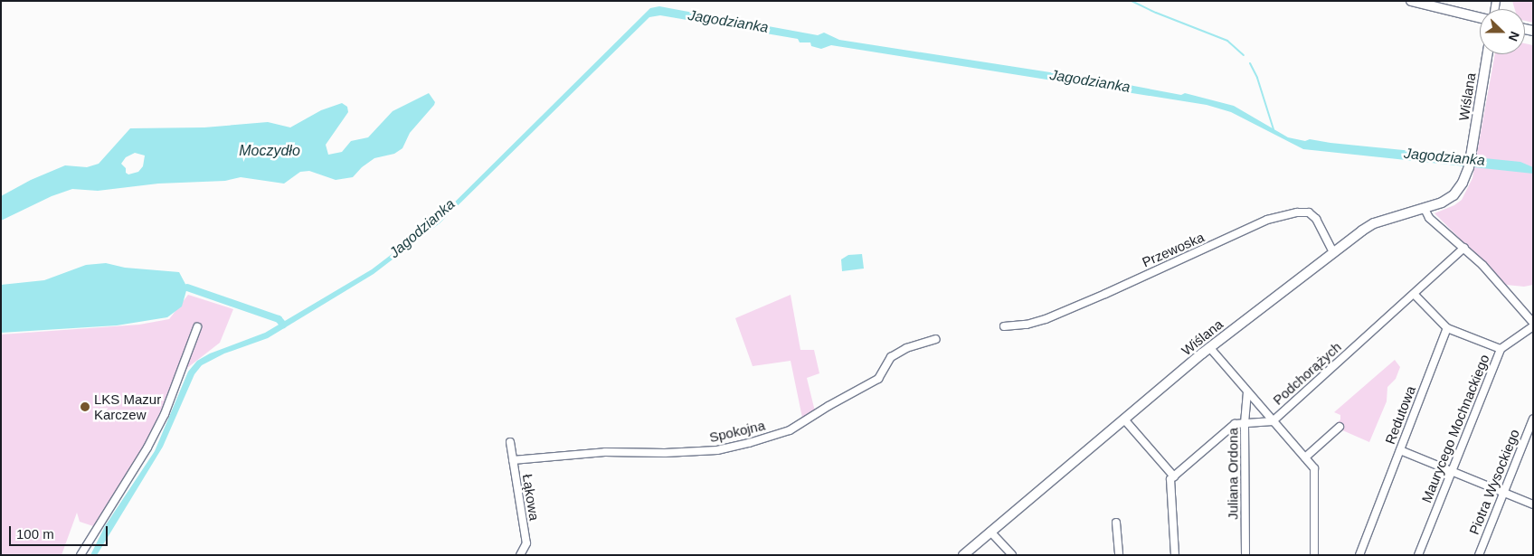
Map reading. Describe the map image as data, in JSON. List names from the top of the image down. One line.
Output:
{"streets":{"street":["Wiślana","Przewoska","Podchorążych","Redutowa","Maurycego Mochnackiego","Spokojna","Juliana Ordona","Piotra Wysockiego","Łąkowa"]},"crossings":[["Wiślana","Przewoska"],["Podchorążych","Juliana Ordona"],["Spokojna","Łąkowa"]],"water":["Jagodzianka","Moczydło"],"places":["LKS Mazur Karczew"],"scale_bar":"100 m","north":"right"}
